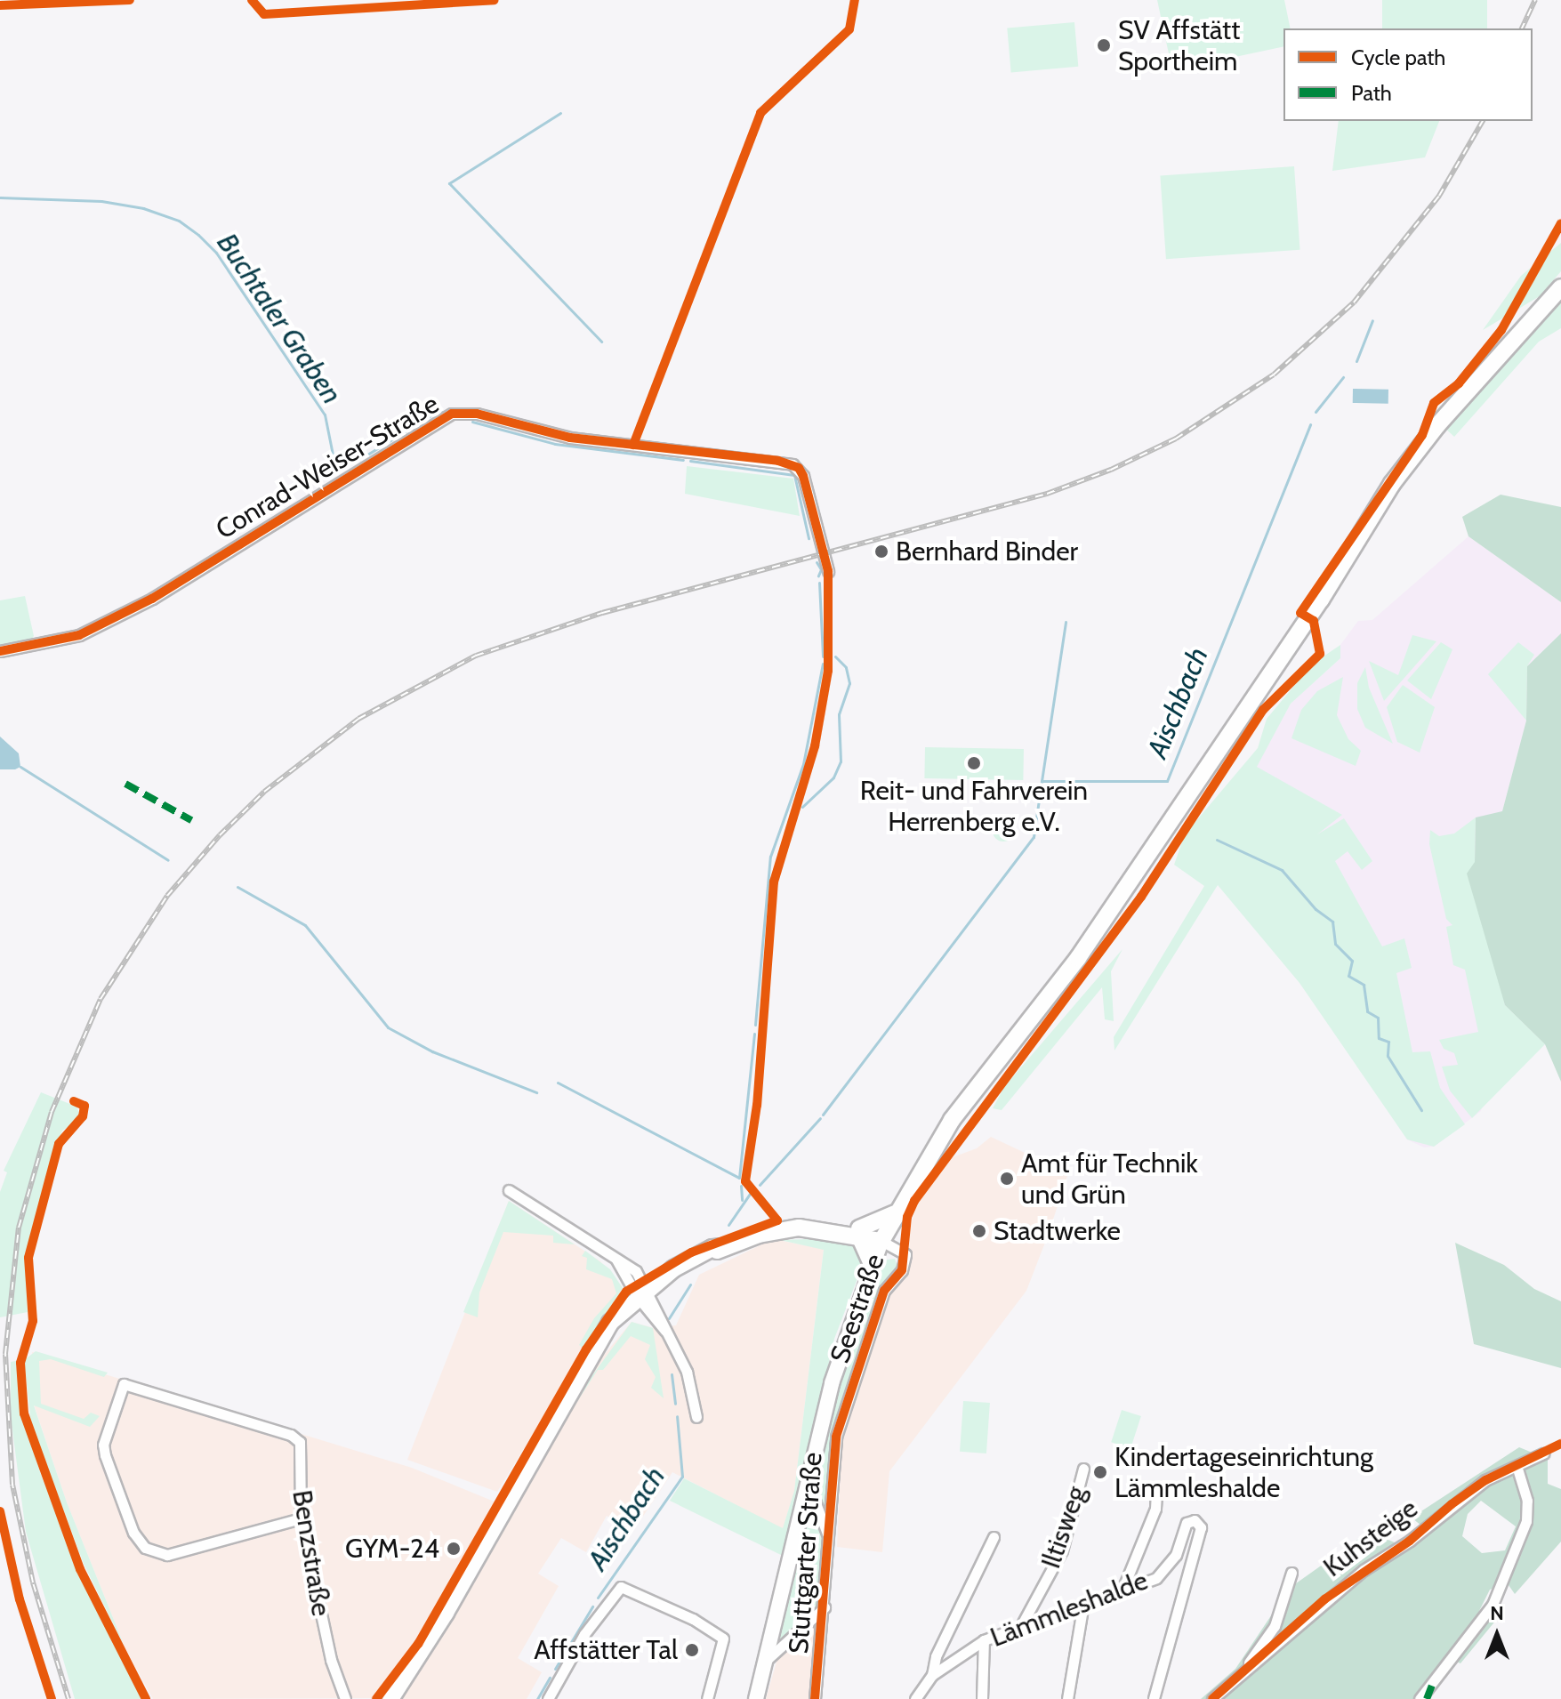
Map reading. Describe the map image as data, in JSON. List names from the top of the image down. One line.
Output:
{"streets":{"main road":["Seestraße"],"street":["Conrad-Weiser-Straße","Iltisweg","Kuhsteige","Benzstraße","Stuttgarter Straße","Lämmleshalde"]},"crossings":[["Seestraße","Stuttgarter Straße"],["Iltisweg","Lämmleshalde"]],"water":["Buchtaler Graben","Aischbach"],"places":["SV Affstätt Sportheim","Bernhard Binder","Reit- und Fahrverein Herrenberg e.V.","Amt für Technik und Grün","Stadtwerke","Kindertageseinrichtung Lämmleshalde","GYM-24","Affstätter Tal"],"legend":["Cycle path","Path"],"north":"top"}
